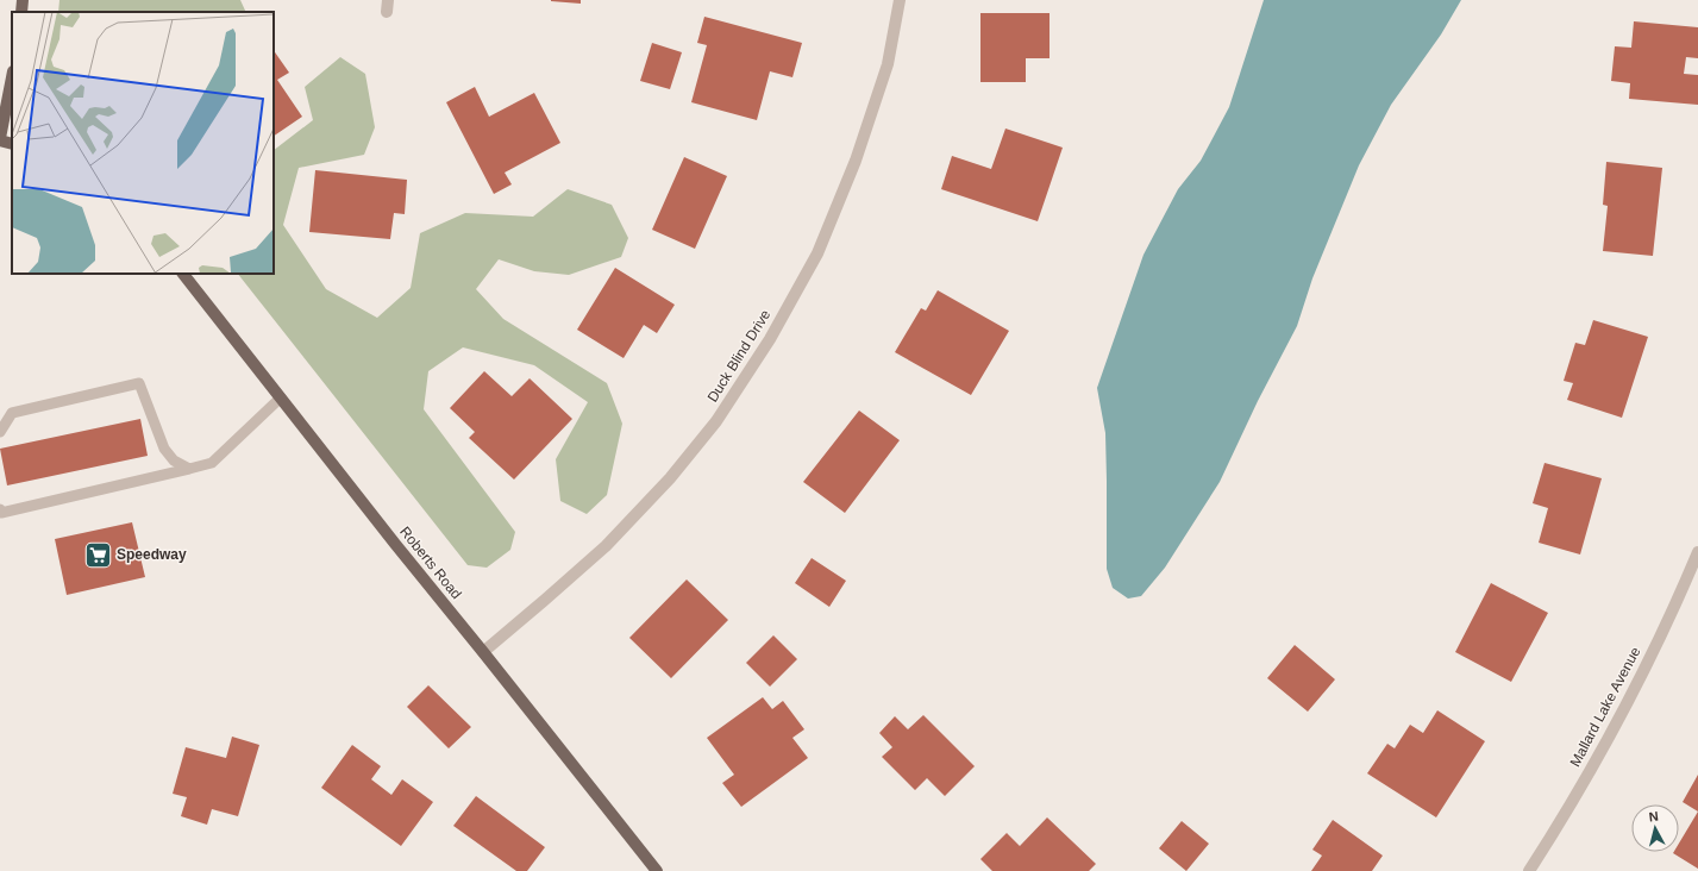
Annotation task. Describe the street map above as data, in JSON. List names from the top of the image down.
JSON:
{
  "streets": {
    "main road": ["Roberts Road"],
    "street": ["Duck Blind Drive", "Mallard Lake Avenue"]
  },
  "crossings": [
    ["Duck Blind Drive", "Roberts Road"]
  ],
  "places": {
    "supermarket": ["Speedway"]
  },
  "north": "top"
}
